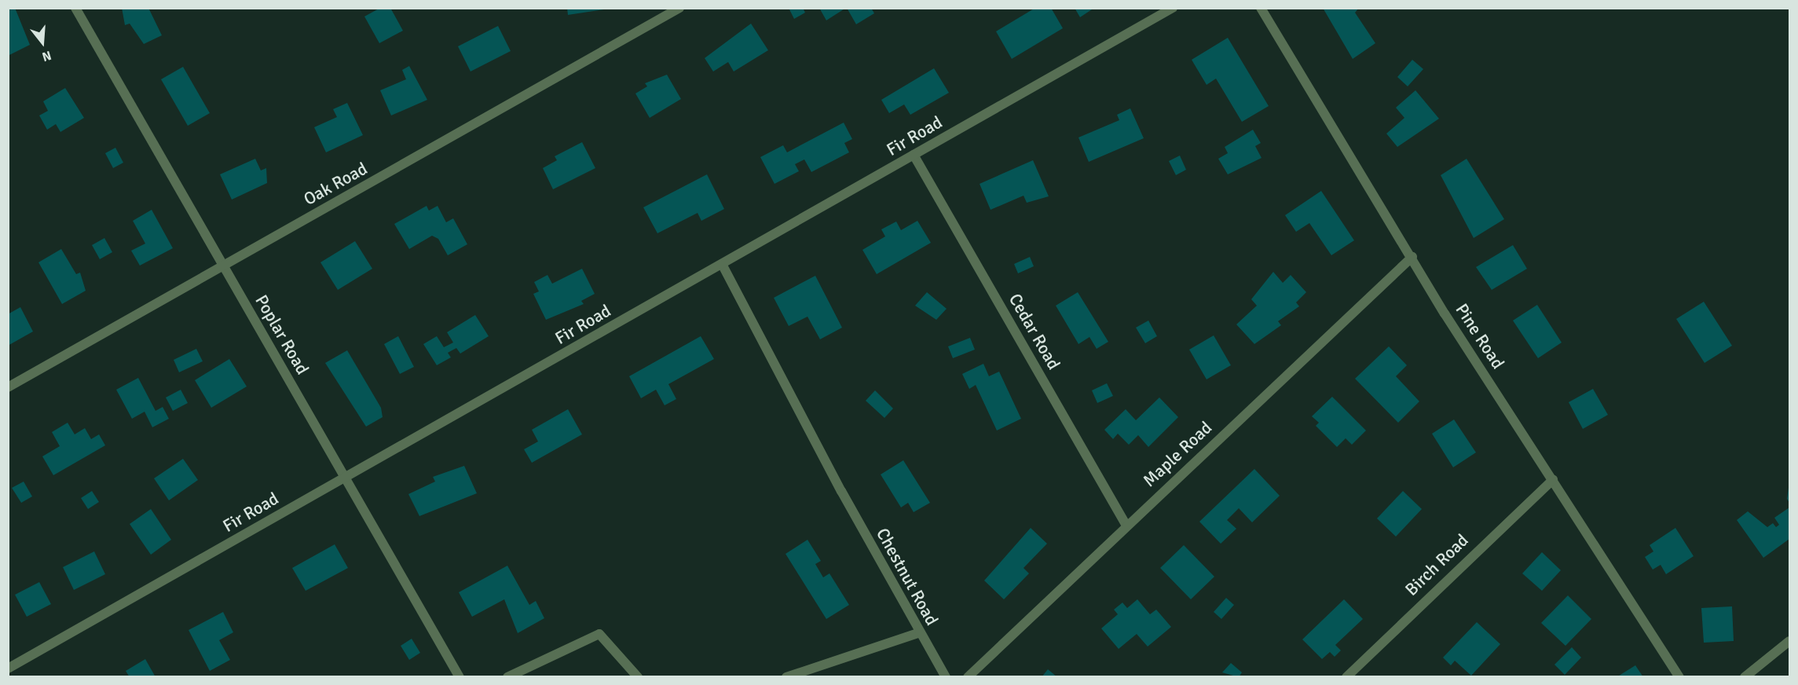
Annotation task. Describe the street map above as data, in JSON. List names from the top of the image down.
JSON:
{
  "streets": {
    "street": [
      "Fir Road",
      "Oak Road",
      "Cedar Road",
      "Poplar Road",
      "Pine Road",
      "Maple Road",
      "Birch Road",
      "Chestnut Road"
    ]
  },
  "crossings": [
    ["Fir Road", "Cedar Road"],
    ["Fir Road", "Poplar Road"],
    ["Fir Road", "Chestnut Road"],
    ["Oak Road", "Poplar Road"],
    ["Cedar Road", "Maple Road"],
    ["Pine Road", "Maple Road"],
    ["Pine Road", "Birch Road"]
  ],
  "north": "bottom"
}
